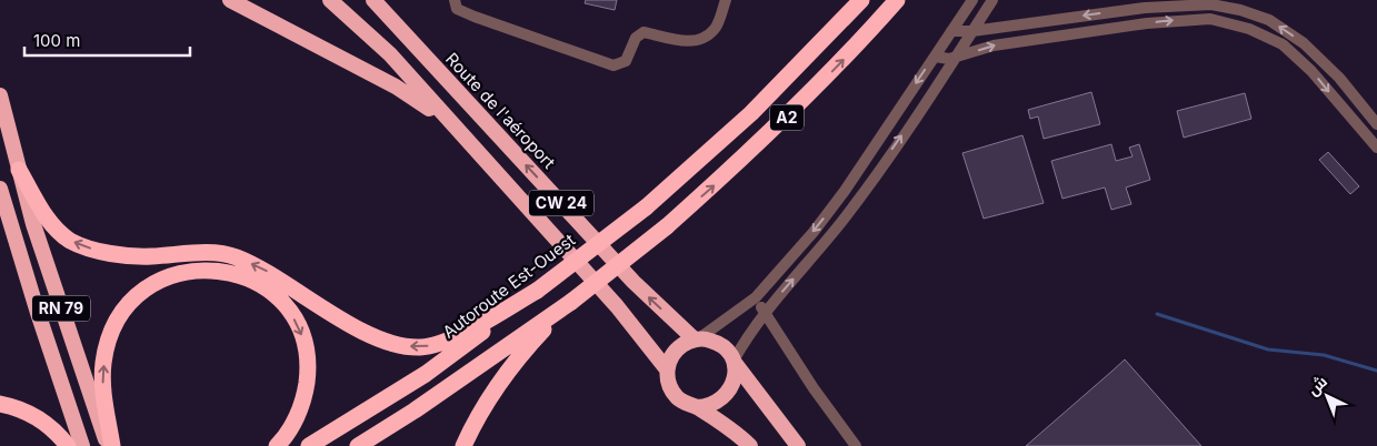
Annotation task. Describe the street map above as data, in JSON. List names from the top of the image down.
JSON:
{
  "streets": {
    "highway": [
      "Route de l'aéroport",
      "A2",
      "CW 24",
      "Autoroute Est-Ouest",
      "RN 79"
    ]
  },
  "crossings": [
    ["Route de l'aéroport", "CW 24"]
  ],
  "scale_bar": "100 m",
  "north": "top left"
}
